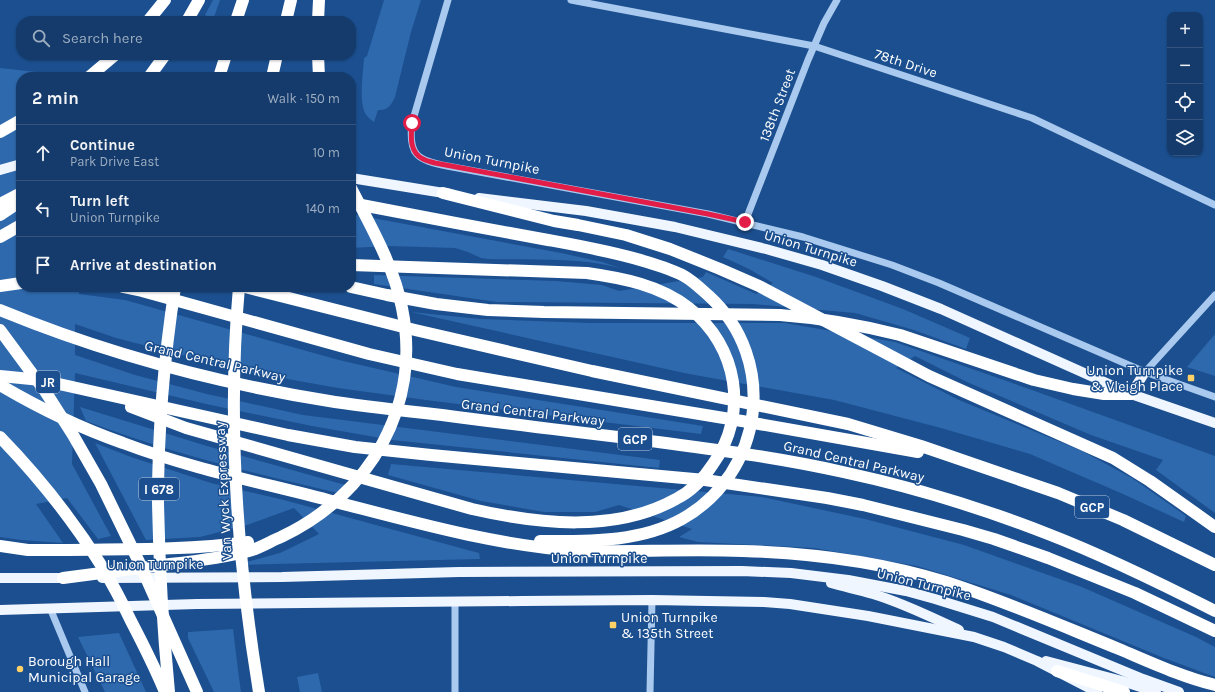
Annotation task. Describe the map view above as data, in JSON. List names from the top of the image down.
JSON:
{
  "streets": {
    "highway": [
      "Grand Central Parkway",
      "JR",
      "GCP",
      "I 678",
      "Van Wyck Expressway"
    ],
    "main road": ["Union Turnpike"],
    "street": ["78th Drive", "138th Street"]
  },
  "crossings": [
    ["78th Drive", "138th Street"],
    ["138th Street", "Union Turnpike"]
  ],
  "places": {
    "transit": ["Union Turnpike & Vleigh Place", "Union Turnpike & 135th Street"],
    "other": ["Borough Hall Municipal Garage"]
  },
  "page": {
    "map_buttons": ["+", "−"],
    "search": "Search here",
    "heading": ["2 min", "Walk · 150 m"],
    "list": [
      ["Continue", "Park Drive East", "10 m"],
      ["Turn left", "Union Turnpike", "140 m"],
      "Arrive at destination"
    ]
  }
}
